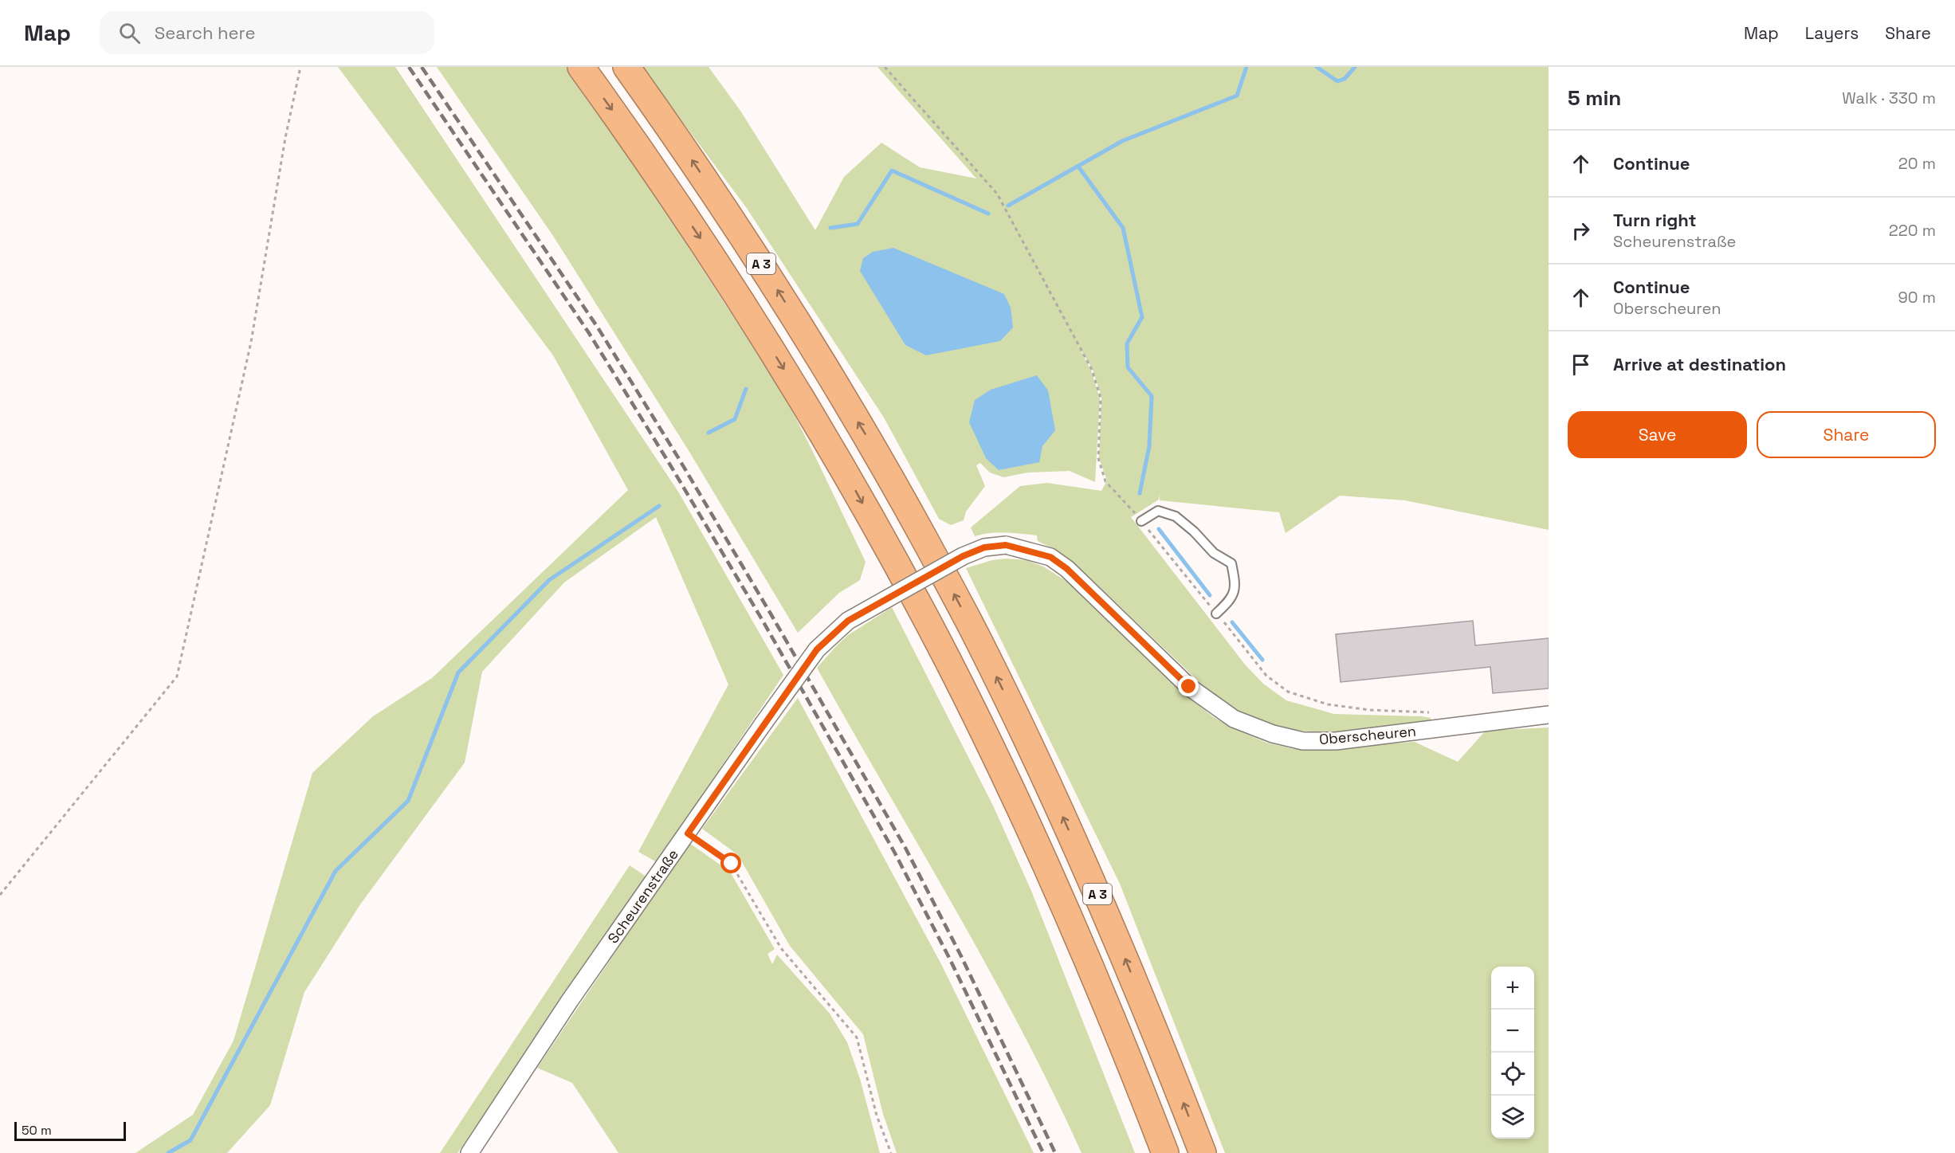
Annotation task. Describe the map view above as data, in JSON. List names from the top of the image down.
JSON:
{
  "streets": {
    "highway": ["A 3"],
    "street": ["Oberscheuren", "Scheurenstraße"]
  },
  "crossings": [
    ["Oberscheuren", "Scheurenstraße"]
  ],
  "scale_bar": "50 m",
  "page": {
    "header": "Map",
    "search": "Search here",
    "nav": ["Map", "Layers", "Share"],
    "heading": ["5 min", "Walk · 330 m"],
    "list": [
      ["Continue", "20 m"],
      ["Turn right", "Scheurenstraße", "220 m"],
      ["Continue", "Oberscheuren", "90 m"],
      "Arrive at destination"
    ],
    "buttons": ["Save", "Share"],
    "map_buttons": ["+", "−"],
    "scale": "50 m"
  }
}
